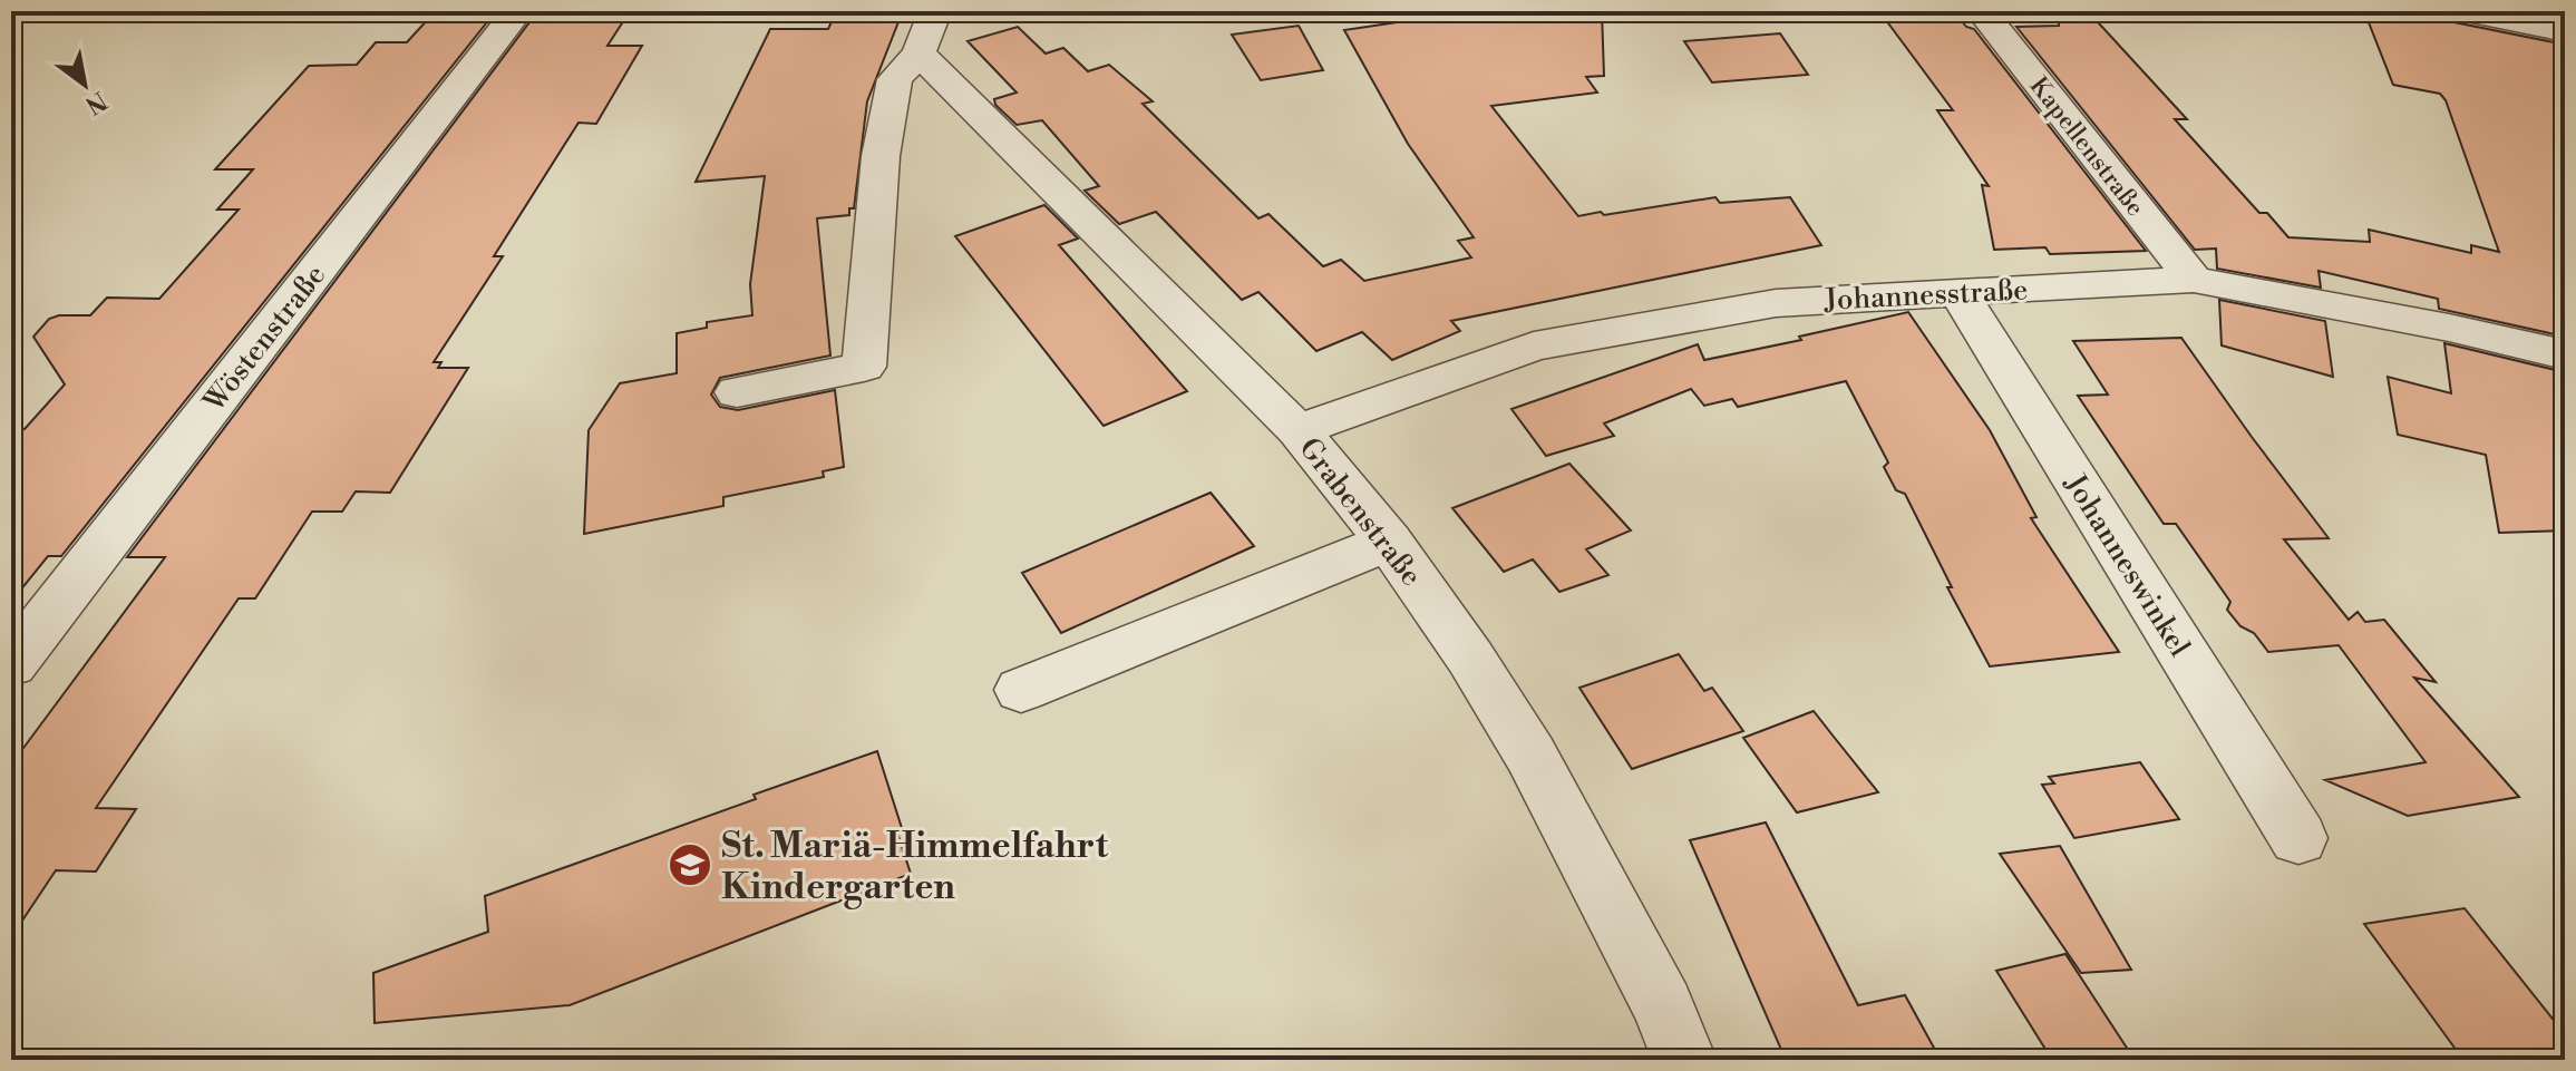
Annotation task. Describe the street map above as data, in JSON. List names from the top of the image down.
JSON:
{
  "streets": {
    "street": [
      "Kapellenstraße",
      "Johannesstraße",
      "Wöstenstraße",
      "Grabenstraße",
      "Johanneswinkel"
    ]
  },
  "crossings": [
    ["Kapellenstraße", "Johannesstraße"],
    ["Johannesstraße", "Grabenstraße"],
    ["Johannesstraße", "Johanneswinkel"]
  ],
  "places": {
    "school or university": ["St. Mariä-Himmelfahrt Kindergarten"]
  },
  "north": "bottom right"
}
